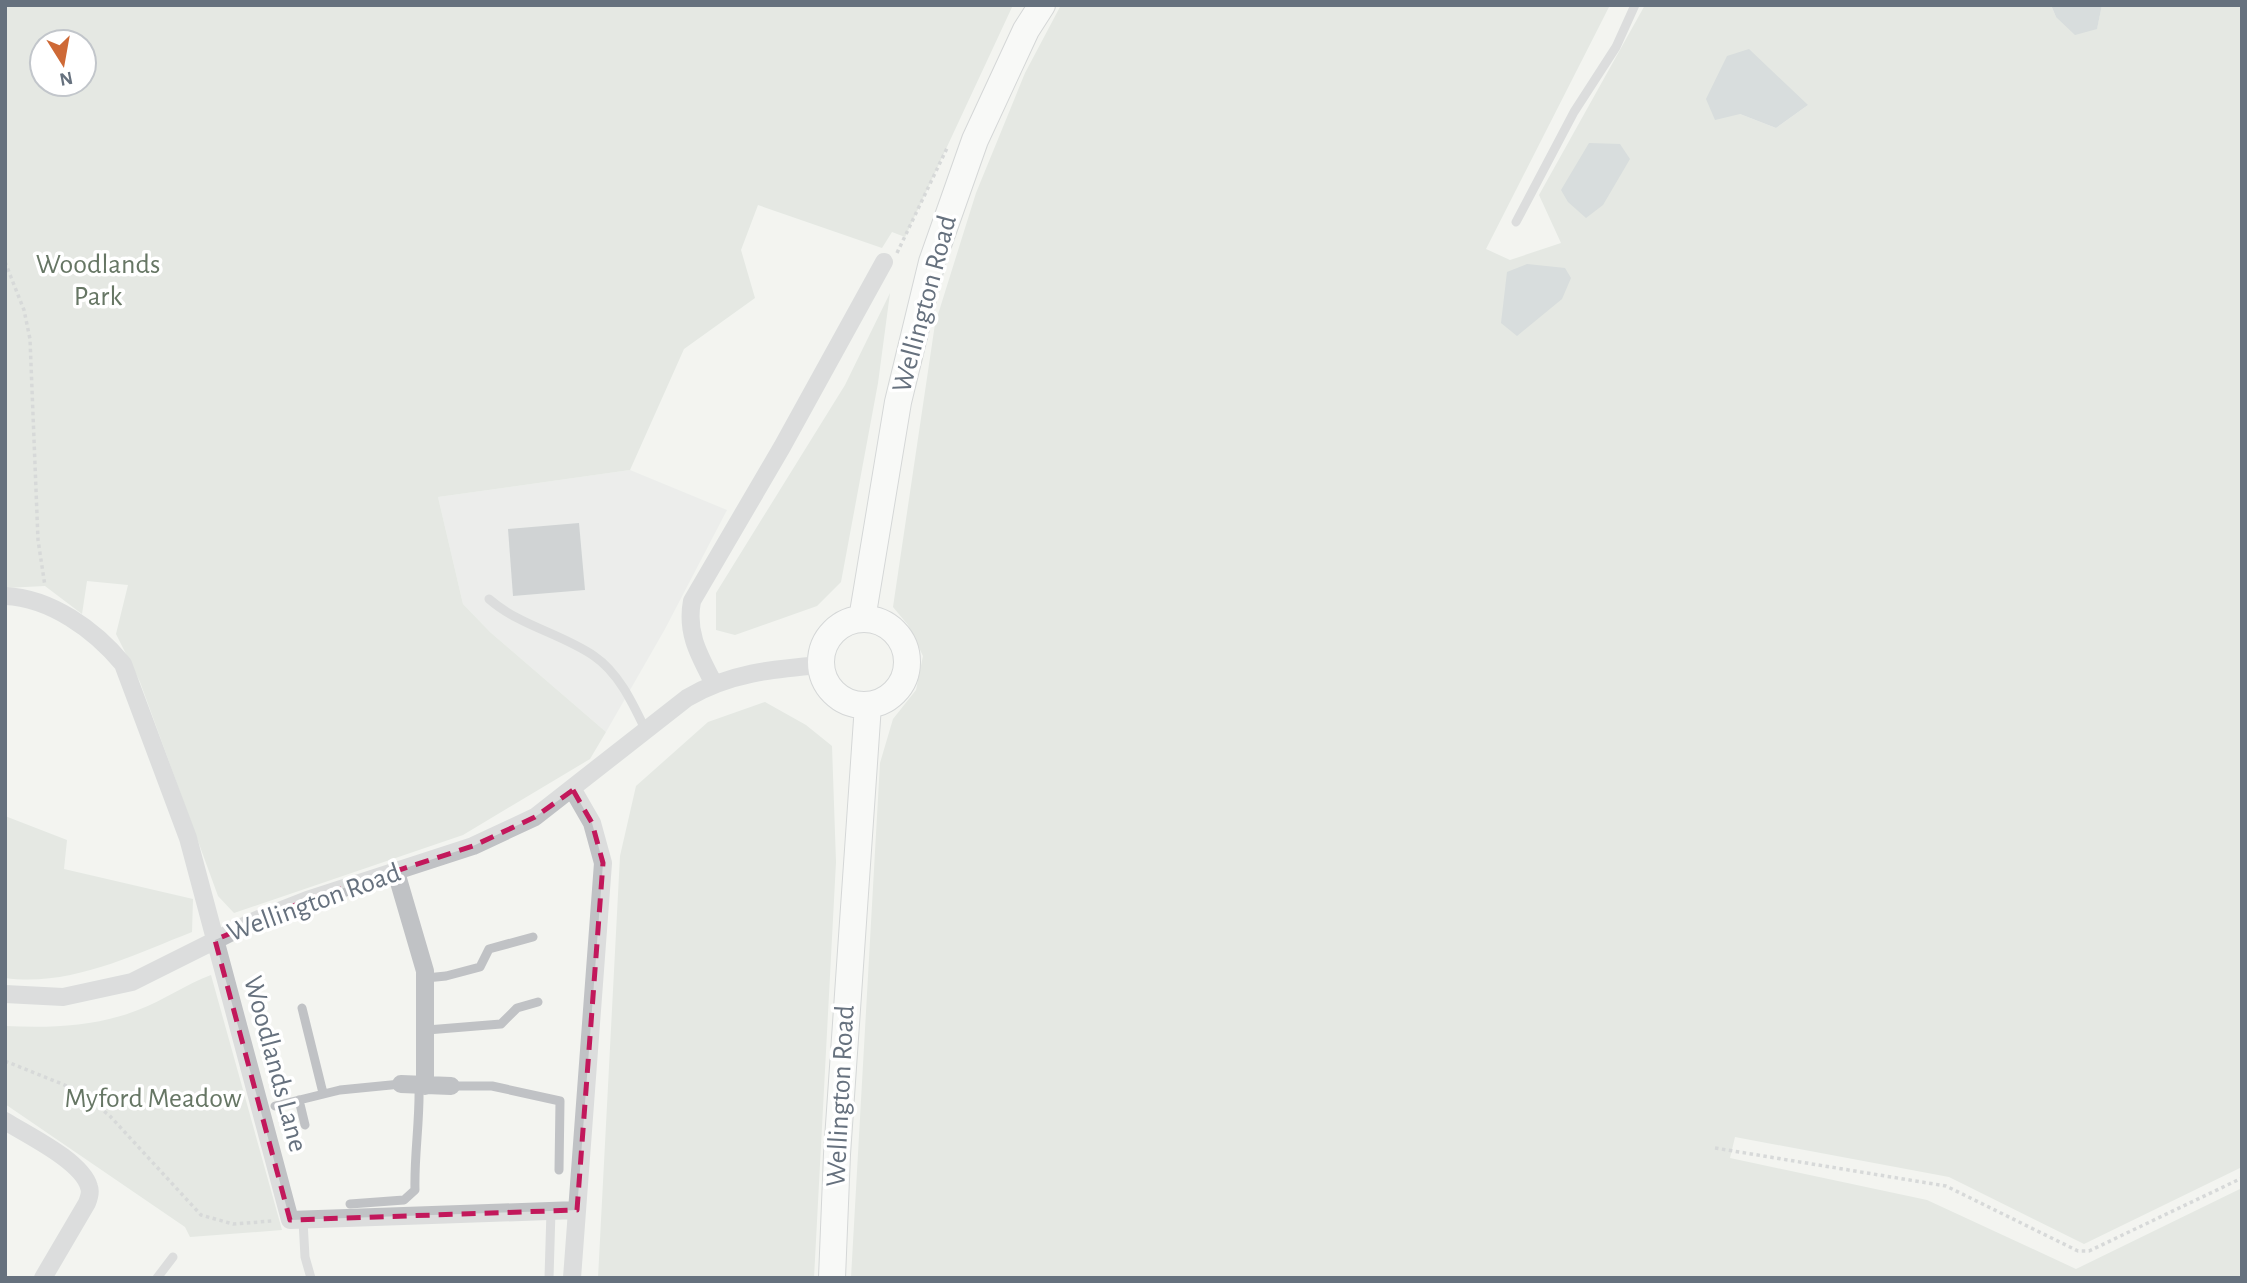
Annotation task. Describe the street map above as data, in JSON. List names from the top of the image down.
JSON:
{
  "streets": {
    "main road": ["Wellington Road"],
    "street": ["Woodlands Lane"]
  },
  "crossings": [
    ["Wellington Road", "Woodlands Lane"]
  ],
  "parks": ["Woodlands Park", "Myford Meadow"],
  "north": "bottom"
}
